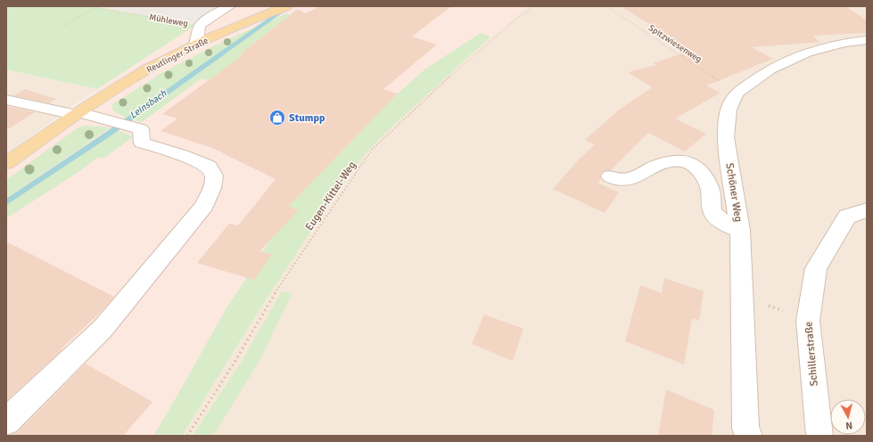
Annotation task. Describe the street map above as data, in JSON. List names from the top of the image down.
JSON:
{
  "streets": {
    "main road": ["Reutlinger Straße"],
    "street": ["Mühleweg", "Schöner Weg", "Schillerstraße"],
    "path": ["Spitzwiesenweg", "Eugen-Kittel-Weg"]
  },
  "crossings": [
    ["Mühleweg", "Reutlinger Straße"],
    ["Spitzwiesenweg", "Schöner Weg"]
  ],
  "water": ["Leinsbach"],
  "places": {
    "shop": ["Stumpp"]
  },
  "north": "bottom"
}
